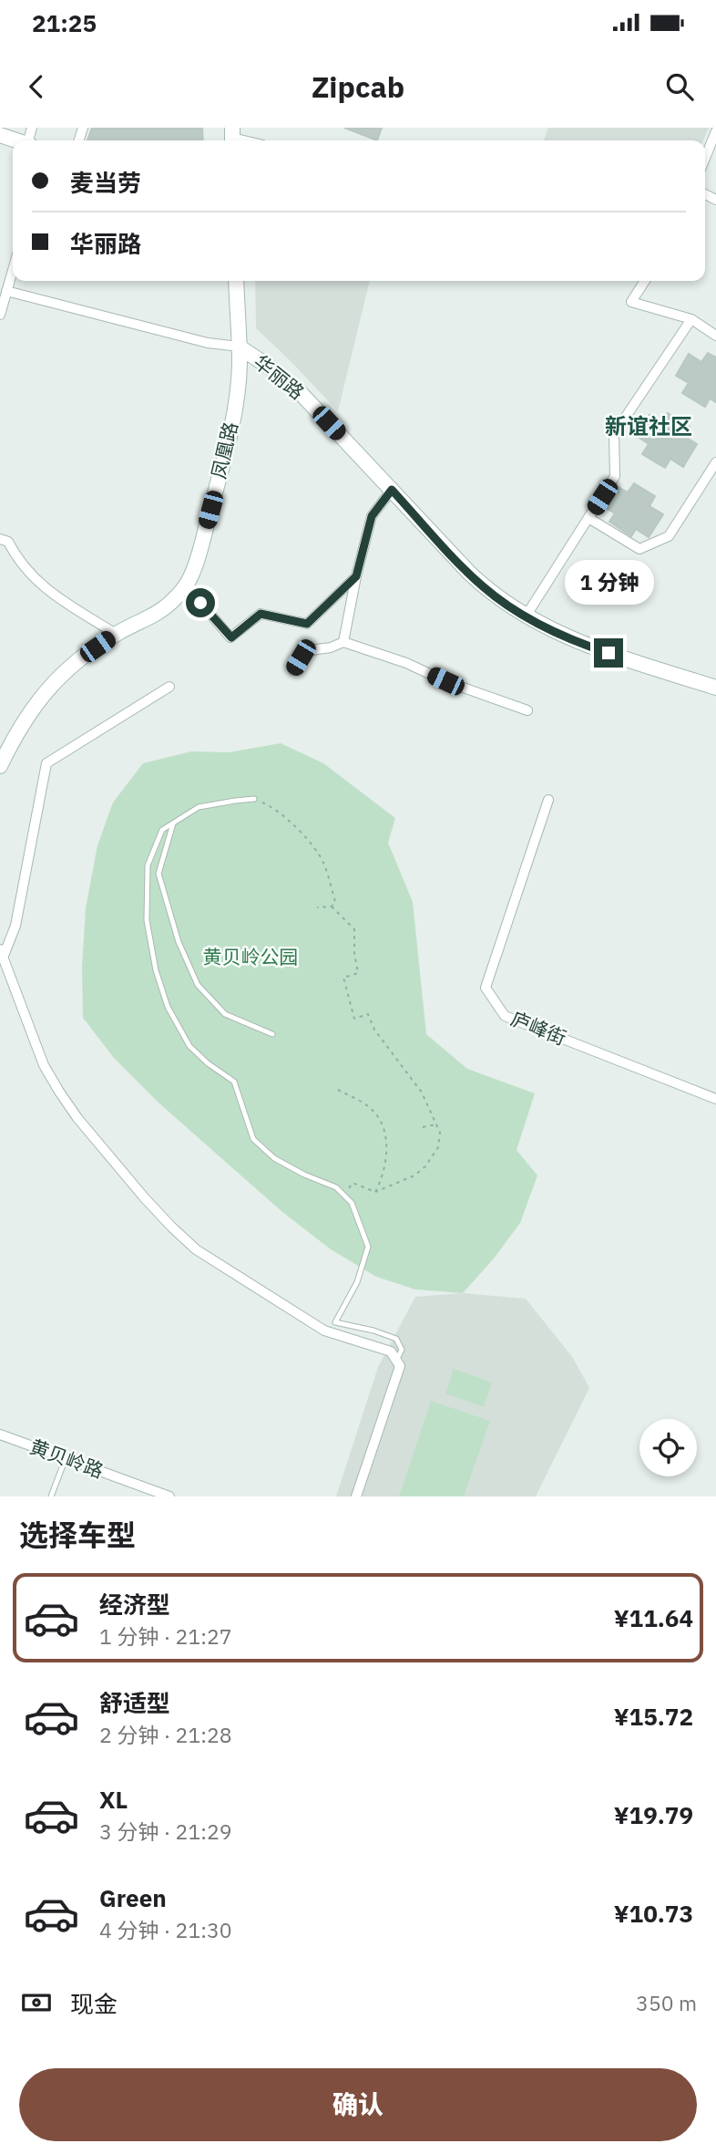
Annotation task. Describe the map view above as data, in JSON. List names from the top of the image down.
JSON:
{
  "streets": {
    "street": [
      "华丽路",
      "凤凰路",
      "庐峰街",
      "黄贝岭路"
    ]
  },
  "crossings": [
    ["华丽路", "凤凰路"]
  ],
  "districts": ["新谊社区"],
  "parks": ["黄贝岭公园"],
  "page": {
    "status": "21:25",
    "header": "Zipcab",
    "banner": ["麦当劳", "华丽路"],
    "bubble": "1 分钟",
    "heading": "选择车型",
    "list": [
      {
        "name": "经济型",
        "note": "1 分钟 · 21:27",
        "value": "¥11.64"
      },
      {
        "name": "舒适型",
        "note": "2 分钟 · 21:28",
        "value": "¥15.72"
      },
      {
        "name": "XL",
        "note": "3 分钟 · 21:29",
        "value": "¥19.79"
      },
      {
        "name": "Green",
        "note": "4 分钟 · 21:30",
        "value": "¥10.73"
      }
    ],
    "pay": ["现金", "350 m"],
    "buttons": "确认"
  }
}
